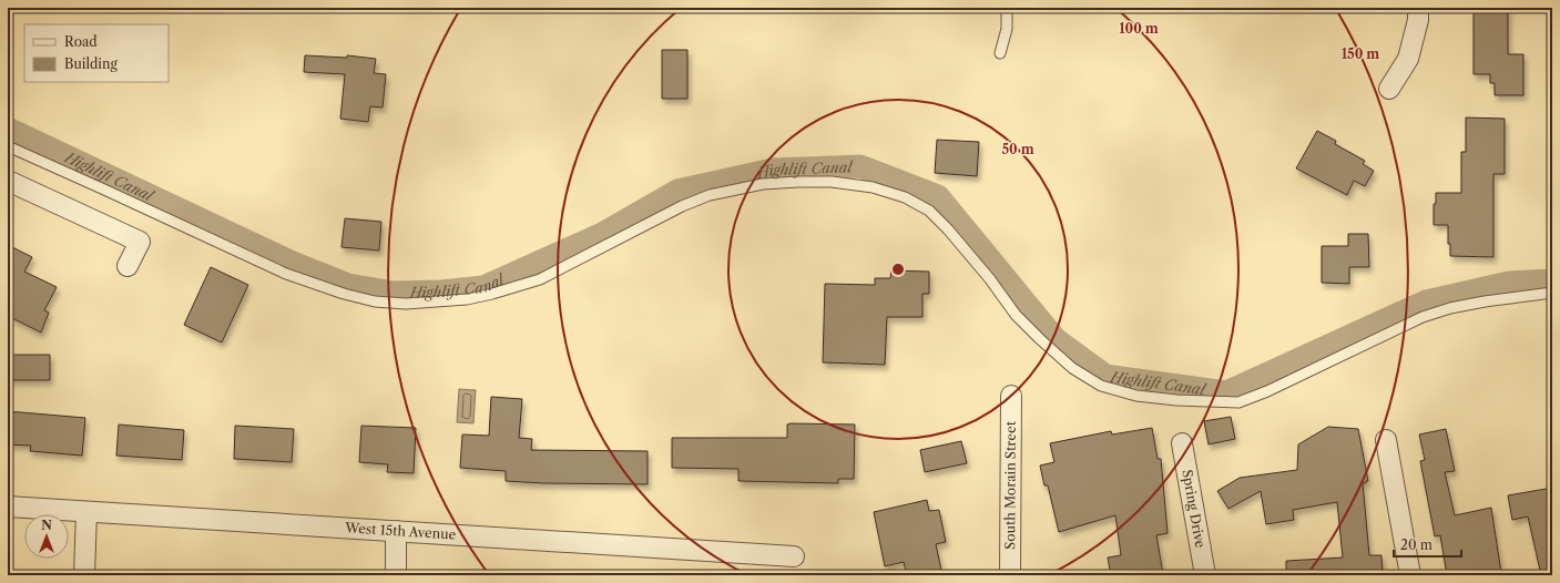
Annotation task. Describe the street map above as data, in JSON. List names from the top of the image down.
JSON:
{
  "streets": {
    "street": ["South Morain Street", "Spring Drive", "West 15th Avenue"]
  },
  "water": ["Highlift Canal"],
  "legend": ["Road", "Building"],
  "scale_bar": "20 m",
  "north": "top",
  "rings": ["100 m", "150 m", "50 m"]
}
